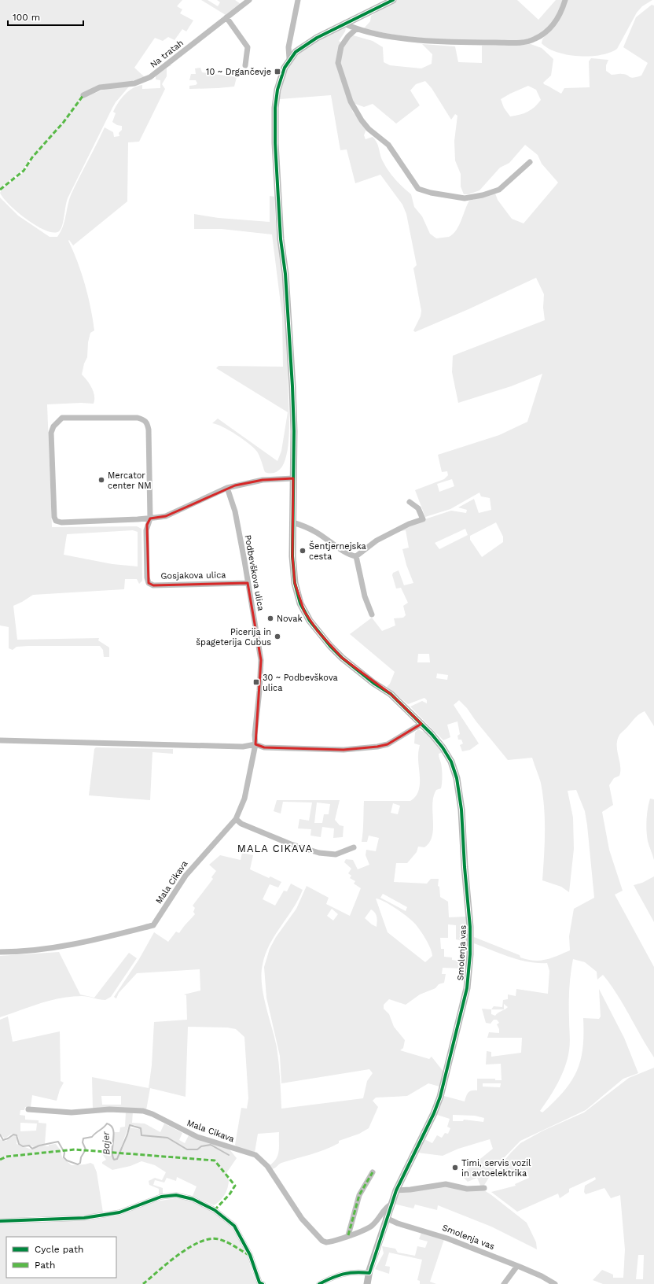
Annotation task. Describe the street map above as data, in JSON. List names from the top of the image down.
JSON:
{
  "streets": {
    "main road": ["Smolenja vas"],
    "street": [
      "Na tratah",
      "Podbevškova ulica",
      "Gosjakova ulica",
      "Mala Cikava"
    ]
  },
  "crossings": [
    ["Podbevškova ulica", "Gosjakova ulica"],
    ["Podbevškova ulica", "Mala Cikava"],
    ["Mala Cikava", "Smolenja vas"]
  ],
  "districts": ["MALA CIKAVA"],
  "water": ["Bajer"],
  "places": {
    "transit": ["10 ~ Drgančevje", "30 ~ Podbevškova ulica"],
    "other": [
      "Mercator center NM",
      "Šentjernejska cesta",
      "Novak",
      "Picerija in špageterija Cubus",
      "Timi, servis vozil in avtoelektrika"
    ]
  },
  "legend": ["Cycle path", "Path"],
  "scale_bar": "100 m"
}
